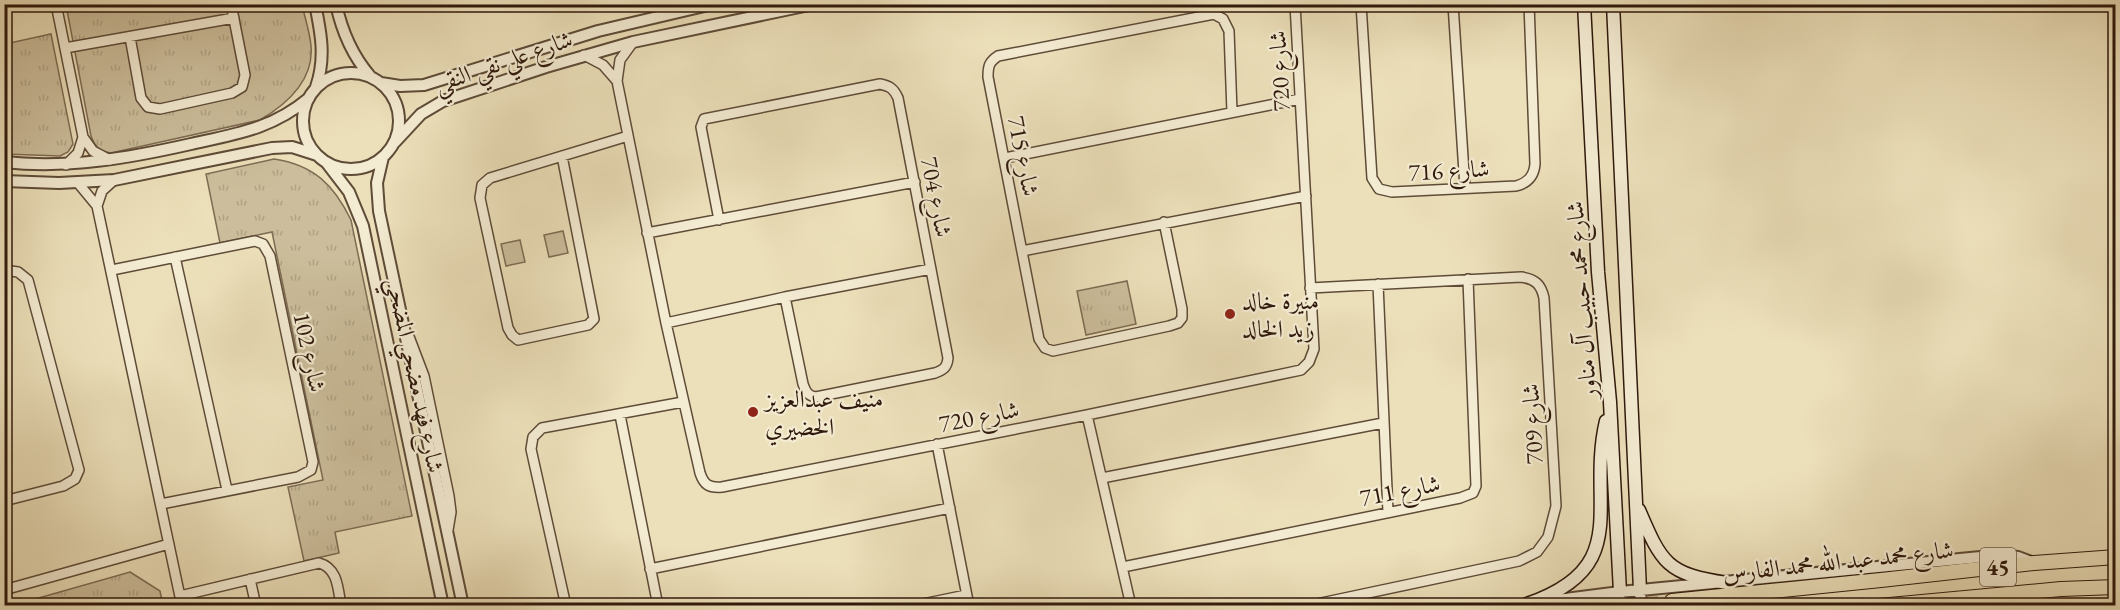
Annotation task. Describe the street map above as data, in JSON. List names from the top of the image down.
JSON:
{
  "streets": {
    "main road": ["شارع محمد حبيب آل مناور", "شارع محمد عبد الله محمد الفارس", "45"],
    "street": [
      "شارع علي نقي النقي",
      "شارع 720",
      "شارع 715",
      "شارع 716",
      "شارع 704",
      "شارع 102",
      "شارع فهد مضحي المضحي",
      "شارع 709",
      "شارع 711"
    ]
  },
  "crossings": [
    ["شارع علي نقي النقي", "شارع 720"],
    ["شارع علي نقي النقي", "شارع فهد مضحي المضحي"],
    ["شارع 720", "شارع 709"],
    ["شارع 709", "شارع 711"]
  ],
  "places": ["منيرة خالد زيد الخالد", "منيف عبدالعزيز الخضيري"]
}
